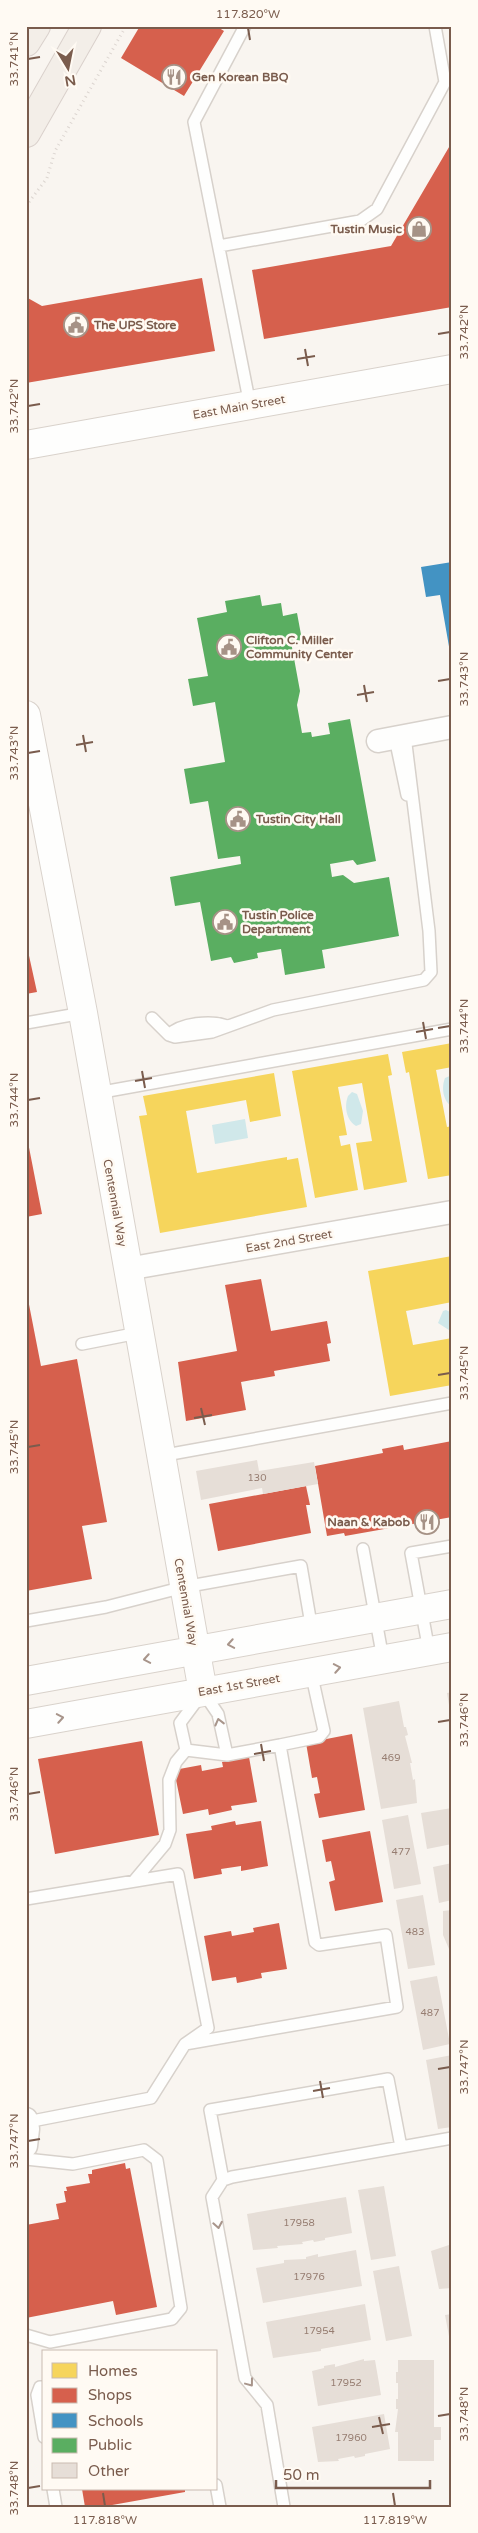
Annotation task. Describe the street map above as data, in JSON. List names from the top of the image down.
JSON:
{
  "streets": {
    "main road": ["East Main Street", "Centennial Way", "East 1st Street"],
    "street": ["East 2nd Street"]
  },
  "crossings": [
    ["Centennial Way", "East 2nd Street"],
    ["Centennial Way", "East 1st Street"]
  ],
  "places": {
    "restaurant": ["Gen Korean BBQ", "Naan & Kabob"],
    "shop": ["Tustin Music"],
    "public building": [
      "The UPS Store",
      "Clifton C. Miller Community Center",
      "Tustin City Hall",
      "Tustin Police Department"
    ]
  },
  "house_numbers": [
    "130",
    "469",
    "477",
    "483",
    "487",
    "17958",
    "17976",
    "17954",
    "17952",
    "17960"
  ],
  "legend": [
    "Homes",
    "Shops",
    "Schools",
    "Public",
    "Other"
  ],
  "scale_bar": "50 m",
  "north": "bottom",
  "coordinates": [
    "117.820°W",
    "33.741°N",
    "33.742°N",
    "33.743°N",
    "33.744°N",
    "33.745°N",
    "33.746°N",
    "33.747°N",
    "33.748°N",
    "117.818°W",
    "117.819°W"
  ]
}
